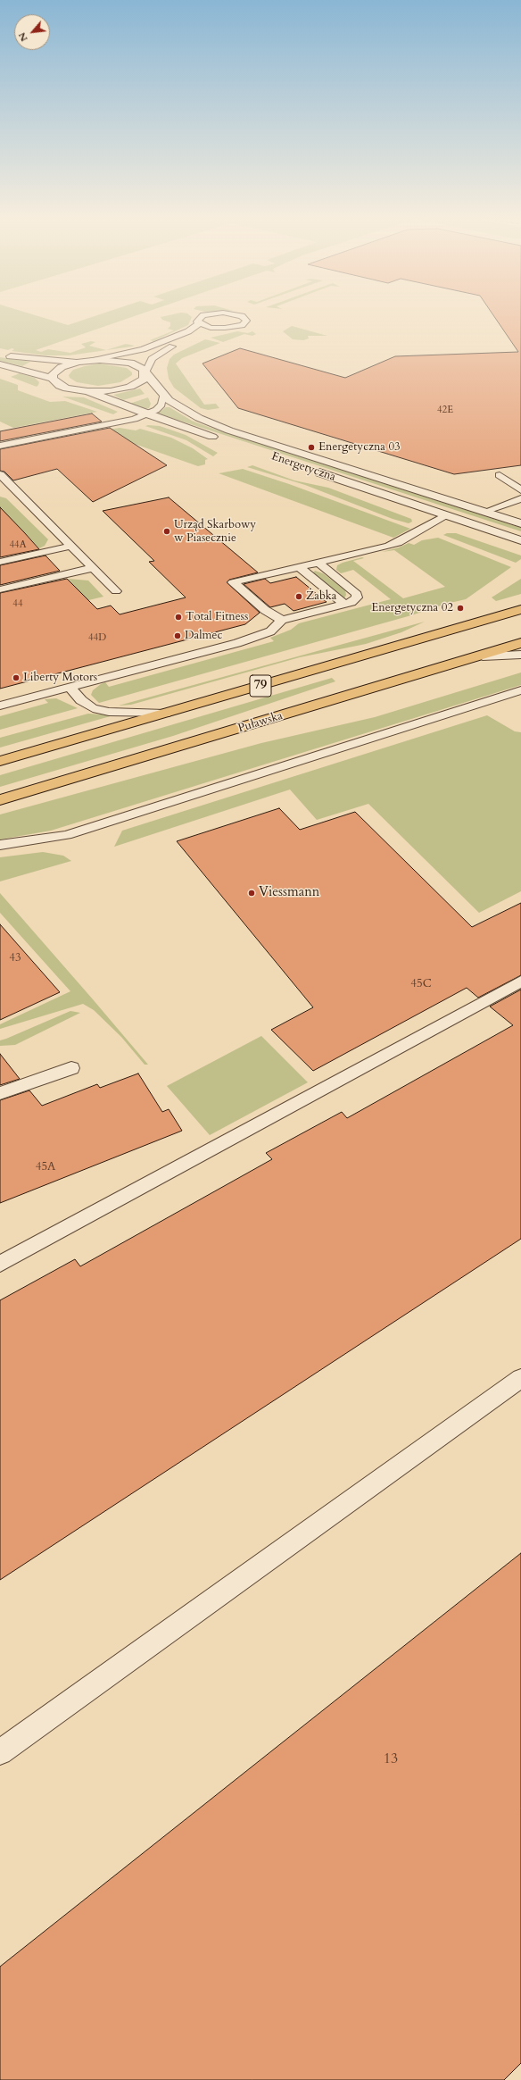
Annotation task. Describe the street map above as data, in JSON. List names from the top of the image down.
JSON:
{
  "streets": {
    "main road": ["79", "Puławska"],
    "street": ["Energetyczna"]
  },
  "places": [
    "Energetyczna 03",
    "Urząd Skarbowy w Piasecznie",
    "Żabka",
    "Energetyczna 02",
    "Total Fitness",
    "Dalmec",
    "Liberty Motors",
    "Viessmann"
  ],
  "house_numbers": [
    "42E",
    "44A",
    "44",
    "44D",
    "43",
    "45C",
    "45A",
    "13"
  ],
  "north": "bottom left"
}
